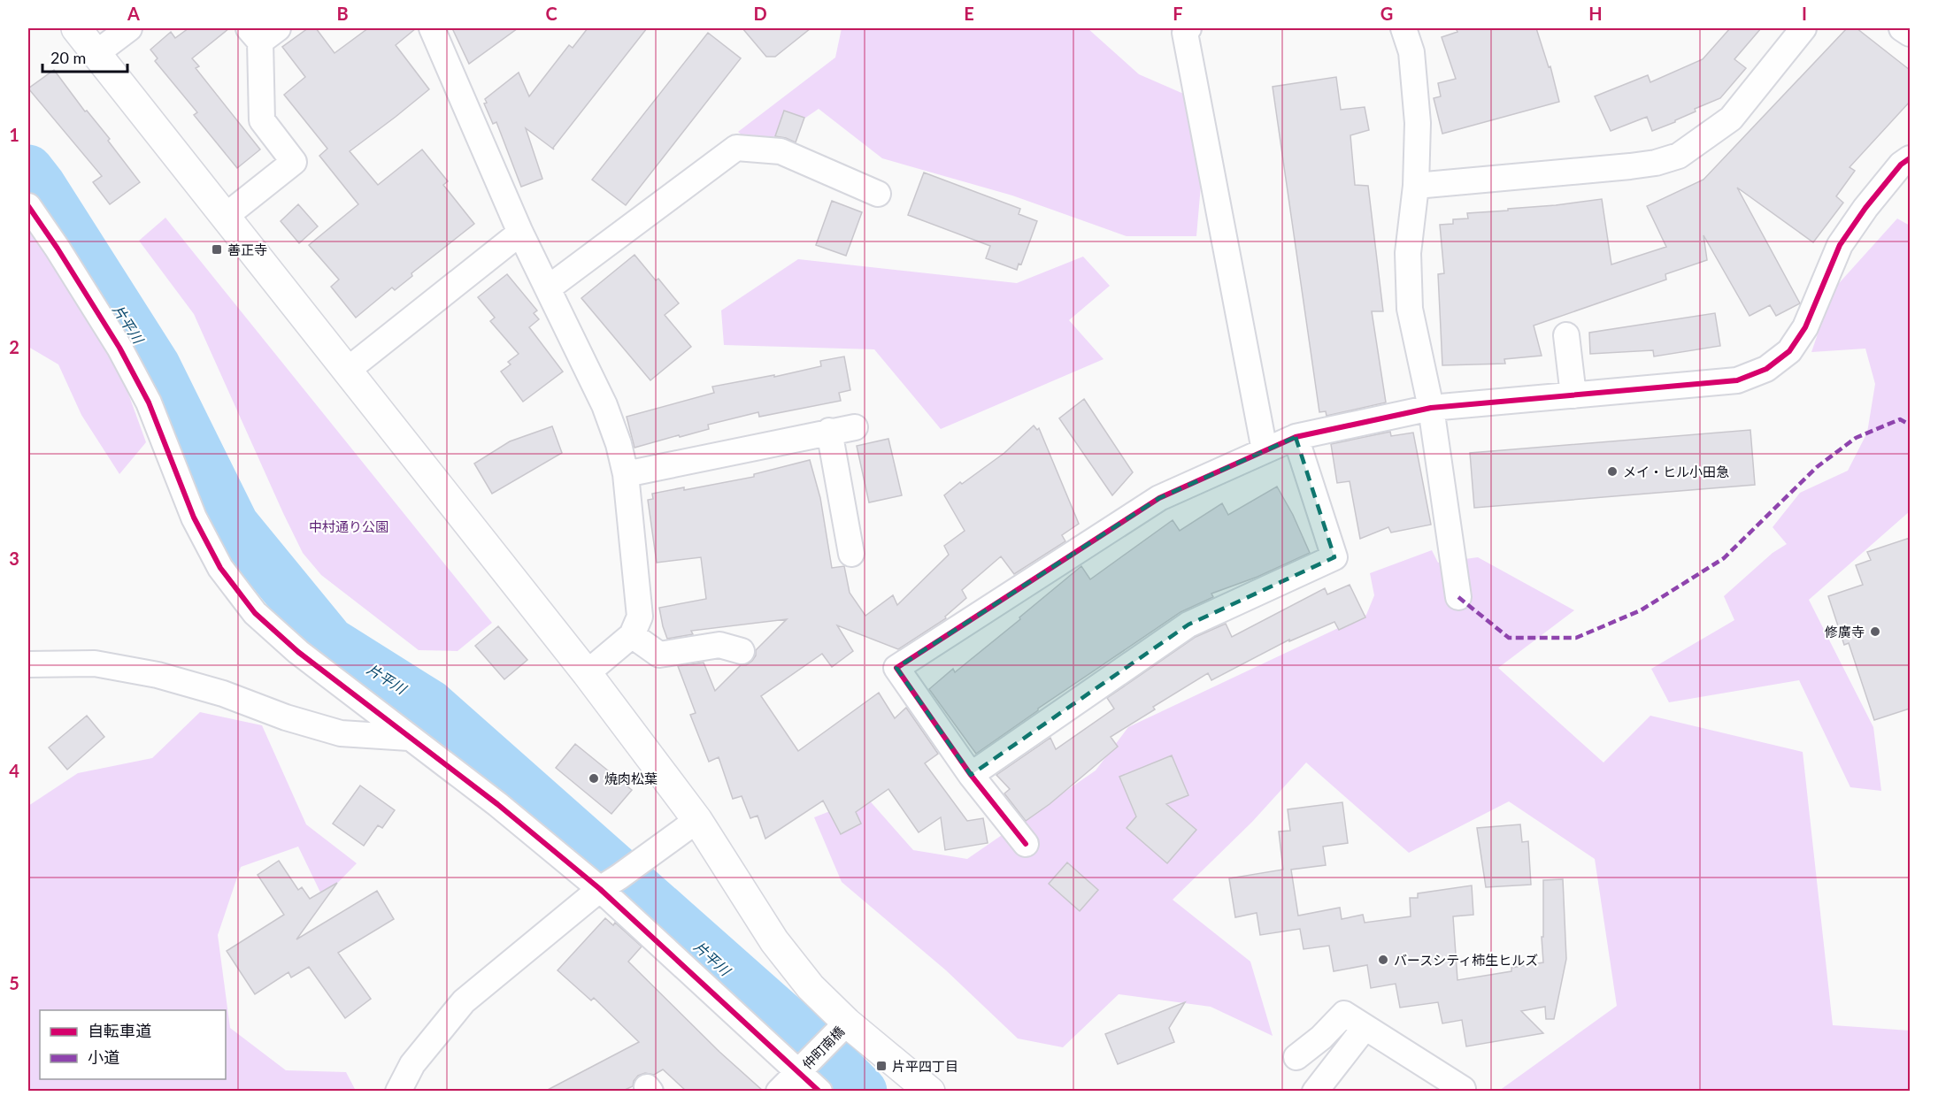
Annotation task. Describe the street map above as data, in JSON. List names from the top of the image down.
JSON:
{
  "streets": {
    "street": ["仲町南橋"]
  },
  "water": ["片平川"],
  "parks": ["中村通り公園"],
  "places": {
    "transit": ["善正寺", "片平四丁目"],
    "other": [
      "メイ・ヒル小田急",
      "修廣寺",
      "焼肉松葉",
      "バースシティ柿生ヒルズ"
    ]
  },
  "legend": ["自転車道", "小道"],
  "scale_bar": "20 m",
  "grid": {
    "columns": [
      "A",
      "B",
      "C",
      "D",
      "E",
      "F",
      "G",
      "H",
      "I"
    ],
    "rows": [
      "1",
      "2",
      "3",
      "4",
      "5"
    ]
  }
}
